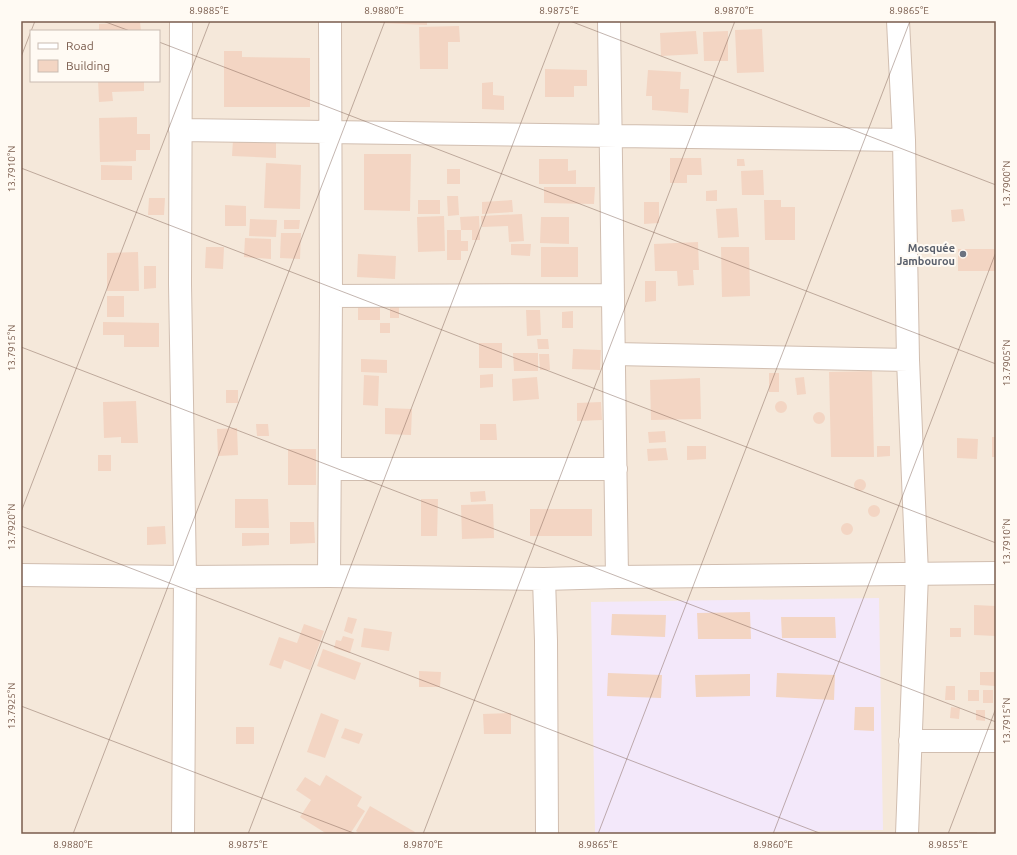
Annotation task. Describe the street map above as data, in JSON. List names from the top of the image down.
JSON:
{
  "places": ["Mosquée Jambourou"],
  "legend": ["Road", "Building"],
  "coordinates": [
    "8.9885°E",
    "8.9880°E",
    "8.9875°E",
    "8.9870°E",
    "8.9865°E",
    "13.7910°N",
    "13.7900°N",
    "13.7915°N",
    "13.7905°N",
    "13.7920°N",
    "13.7925°N",
    "8.9860°E",
    "8.9855°E"
  ]
}
